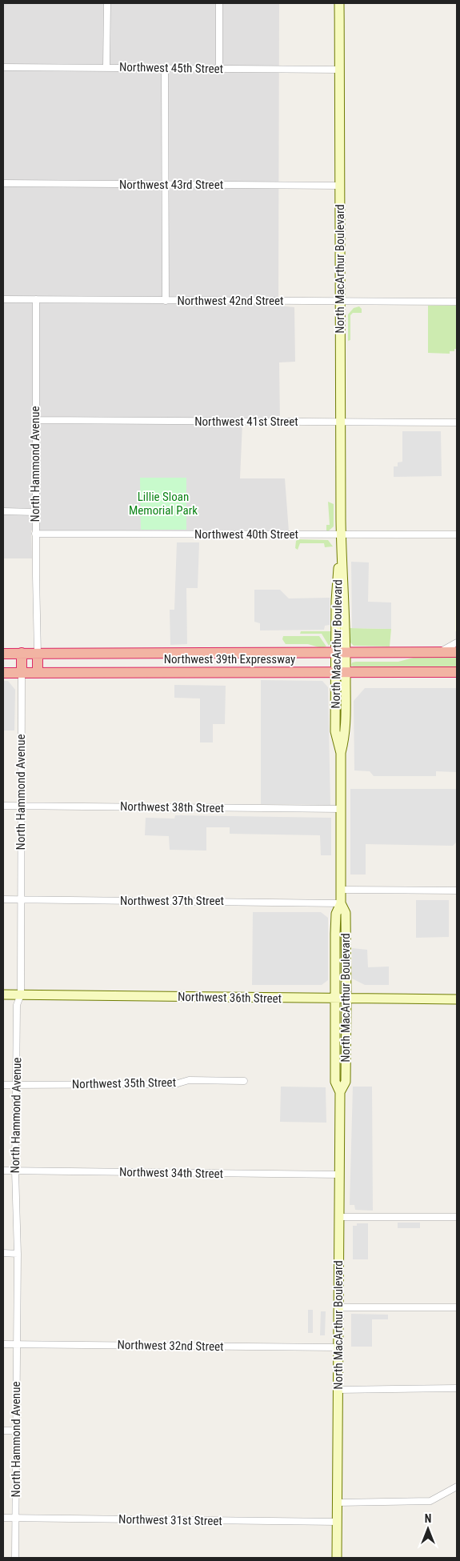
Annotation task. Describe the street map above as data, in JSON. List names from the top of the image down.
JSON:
{
  "streets": {
    "highway": ["Northwest 39th Expressway"],
    "main road": ["North MacArthur Boulevard", "Northwest 36th Street"],
    "street": [
      "Northwest 45th Street",
      "Northwest 43rd Street",
      "Northwest 42nd Street",
      "Northwest 41st Street",
      "North Hammond Avenue",
      "Northwest 40th Street",
      "Northwest 38th Street",
      "Northwest 37th Street",
      "Northwest 35th Street",
      "Northwest 34th Street",
      "Northwest 32nd Street",
      "Northwest 31st Street"
    ]
  },
  "crossings": [
    ["Northwest 45th Street", "North MacArthur Boulevard"],
    ["Northwest 43rd Street", "North MacArthur Boulevard"],
    ["North MacArthur Boulevard", "Northwest 42nd Street"],
    ["North MacArthur Boulevard", "Northwest 41st Street"],
    ["North MacArthur Boulevard", "Northwest 40th Street"],
    ["North MacArthur Boulevard", "Northwest 39th Expressway"],
    ["North MacArthur Boulevard", "Northwest 38th Street"],
    ["North MacArthur Boulevard", "Northwest 37th Street"],
    ["North MacArthur Boulevard", "Northwest 36th Street"],
    ["North MacArthur Boulevard", "Northwest 34th Street"],
    ["North MacArthur Boulevard", "Northwest 32nd Street"],
    ["North MacArthur Boulevard", "Northwest 31st Street"],
    ["Northwest 42nd Street", "North Hammond Avenue"],
    ["Northwest 41st Street", "North Hammond Avenue"],
    ["North Hammond Avenue", "Northwest 40th Street"],
    ["North Hammond Avenue", "Northwest 39th Expressway"],
    ["North Hammond Avenue", "Northwest 38th Street"],
    ["North Hammond Avenue", "Northwest 37th Street"],
    ["North Hammond Avenue", "Northwest 36th Street"],
    ["North Hammond Avenue", "Northwest 35th Street"],
    ["North Hammond Avenue", "Northwest 34th Street"],
    ["North Hammond Avenue", "Northwest 32nd Street"],
    ["North Hammond Avenue", "Northwest 31st Street"]
  ],
  "parks": ["Lillie Sloan Memorial Park"],
  "north": "top"
}
